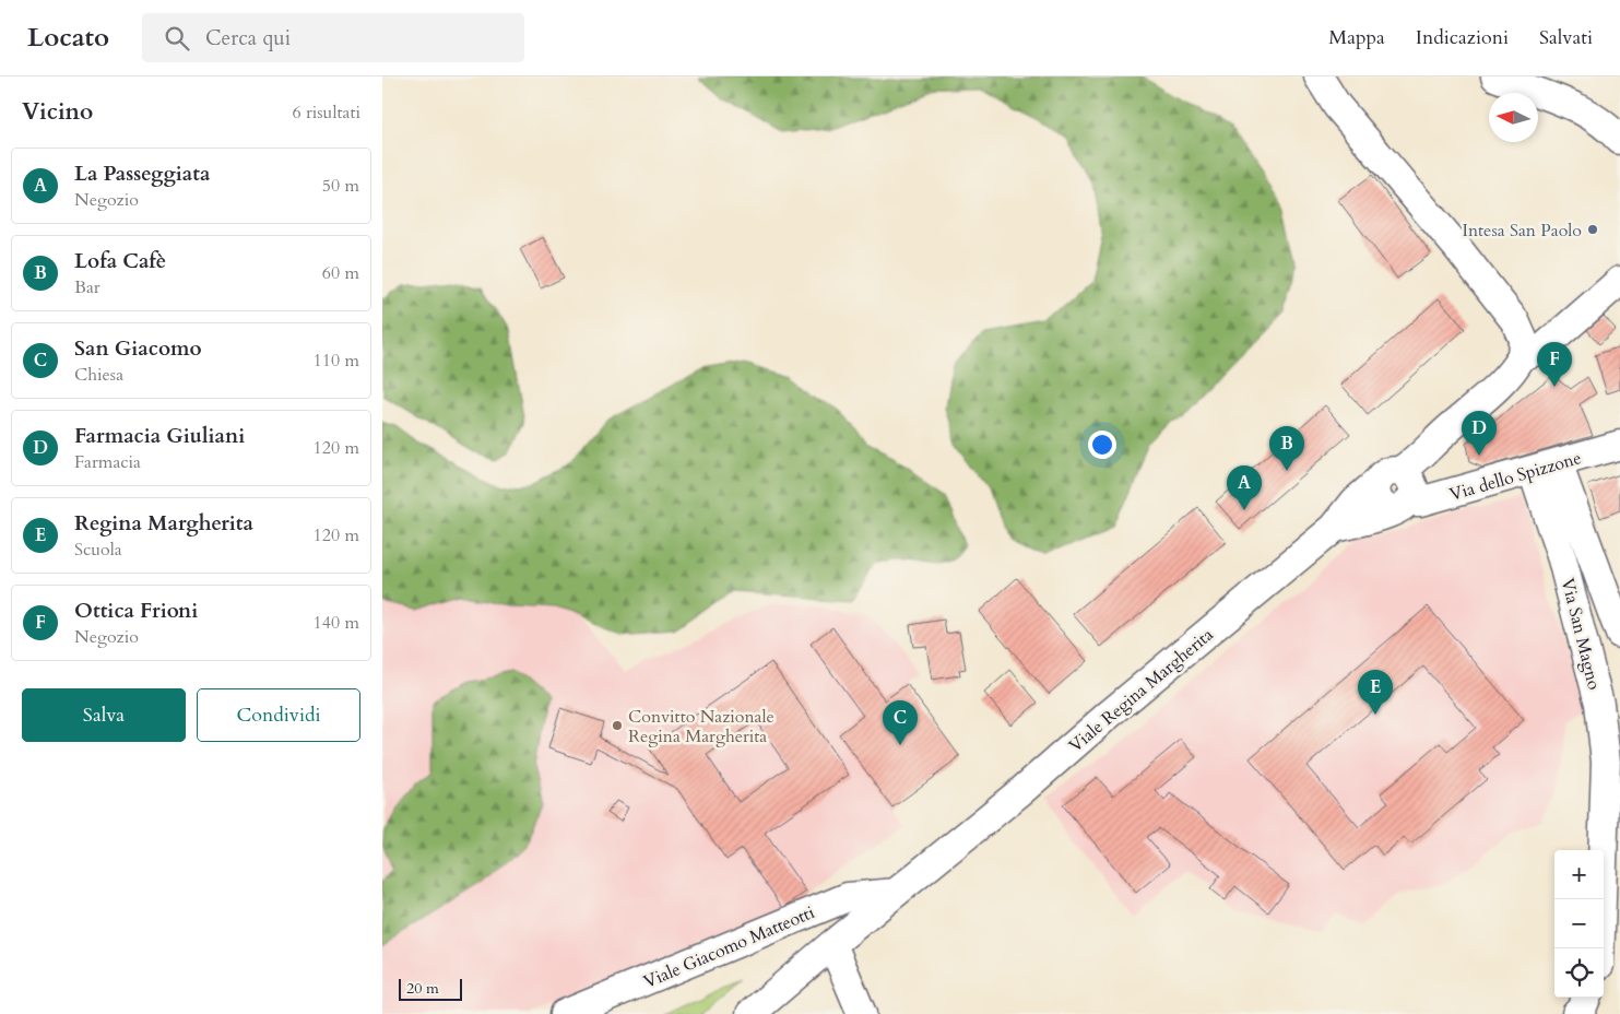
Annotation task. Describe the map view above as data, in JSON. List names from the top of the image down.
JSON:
{
  "streets": {
    "street": [
      "Via dello Spizzone",
      "Via San Magno",
      "Viale Regina Margherita",
      "Viale Giacomo Matteotti"
    ]
  },
  "crossings": [
    ["Via dello Spizzone", "Via San Magno"],
    ["Via dello Spizzone", "Viale Regina Margherita"],
    ["Viale Regina Margherita", "Viale Giacomo Matteotti"]
  ],
  "places": ["Intesa San Paolo", "Convitto Nazionale Regina Margherita"],
  "scale_bar": "20 m",
  "north": "left",
  "page": {
    "header": "Locato",
    "search": "Cerca qui",
    "nav": ["Mappa", "Indicazioni", "Salvati"],
    "heading": ["Vicino", "6 risultati"],
    "list": [
      {
        "mark": "A",
        "name": "La Passeggiata",
        "note": "Negozio",
        "value": "50 m"
      },
      {
        "mark": "B",
        "name": "Lofa Cafè",
        "note": "Bar",
        "value": "60 m"
      },
      {
        "mark": "C",
        "name": "San Giacomo",
        "note": "Chiesa",
        "value": "110 m"
      },
      {
        "mark": "D",
        "name": "Farmacia Giuliani",
        "note": "Farmacia",
        "value": "120 m"
      },
      {
        "mark": "E",
        "name": "Regina Margherita",
        "note": "Scuola",
        "value": "120 m"
      },
      {
        "mark": "F",
        "name": "Ottica Frioni",
        "note": "Negozio",
        "value": "140 m"
      }
    ],
    "pins": [
      "F",
      "D",
      "B",
      "A",
      "E",
      "C"
    ],
    "buttons": ["Salva", "Condividi"],
    "map_buttons": ["+", "−"],
    "scale": "20 m"
  }
}
